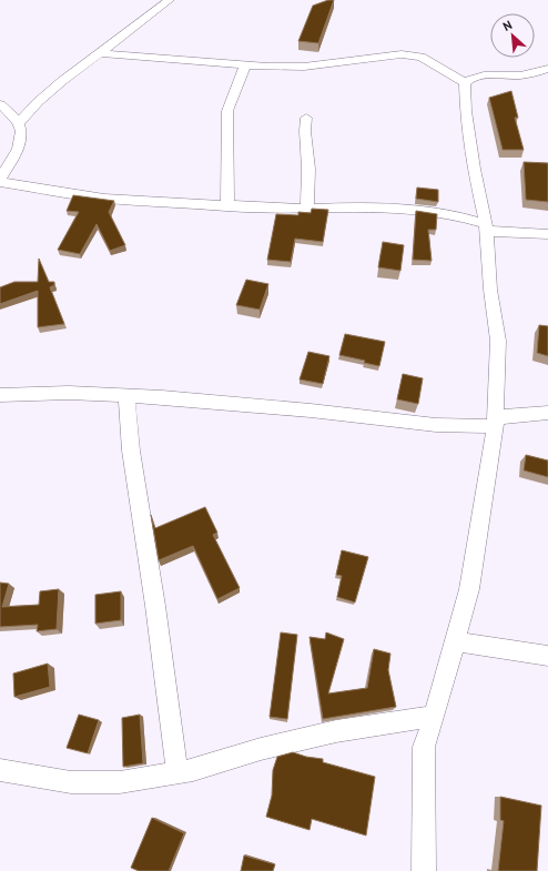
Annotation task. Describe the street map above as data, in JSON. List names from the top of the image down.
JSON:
{
  "north": "top left"
}
